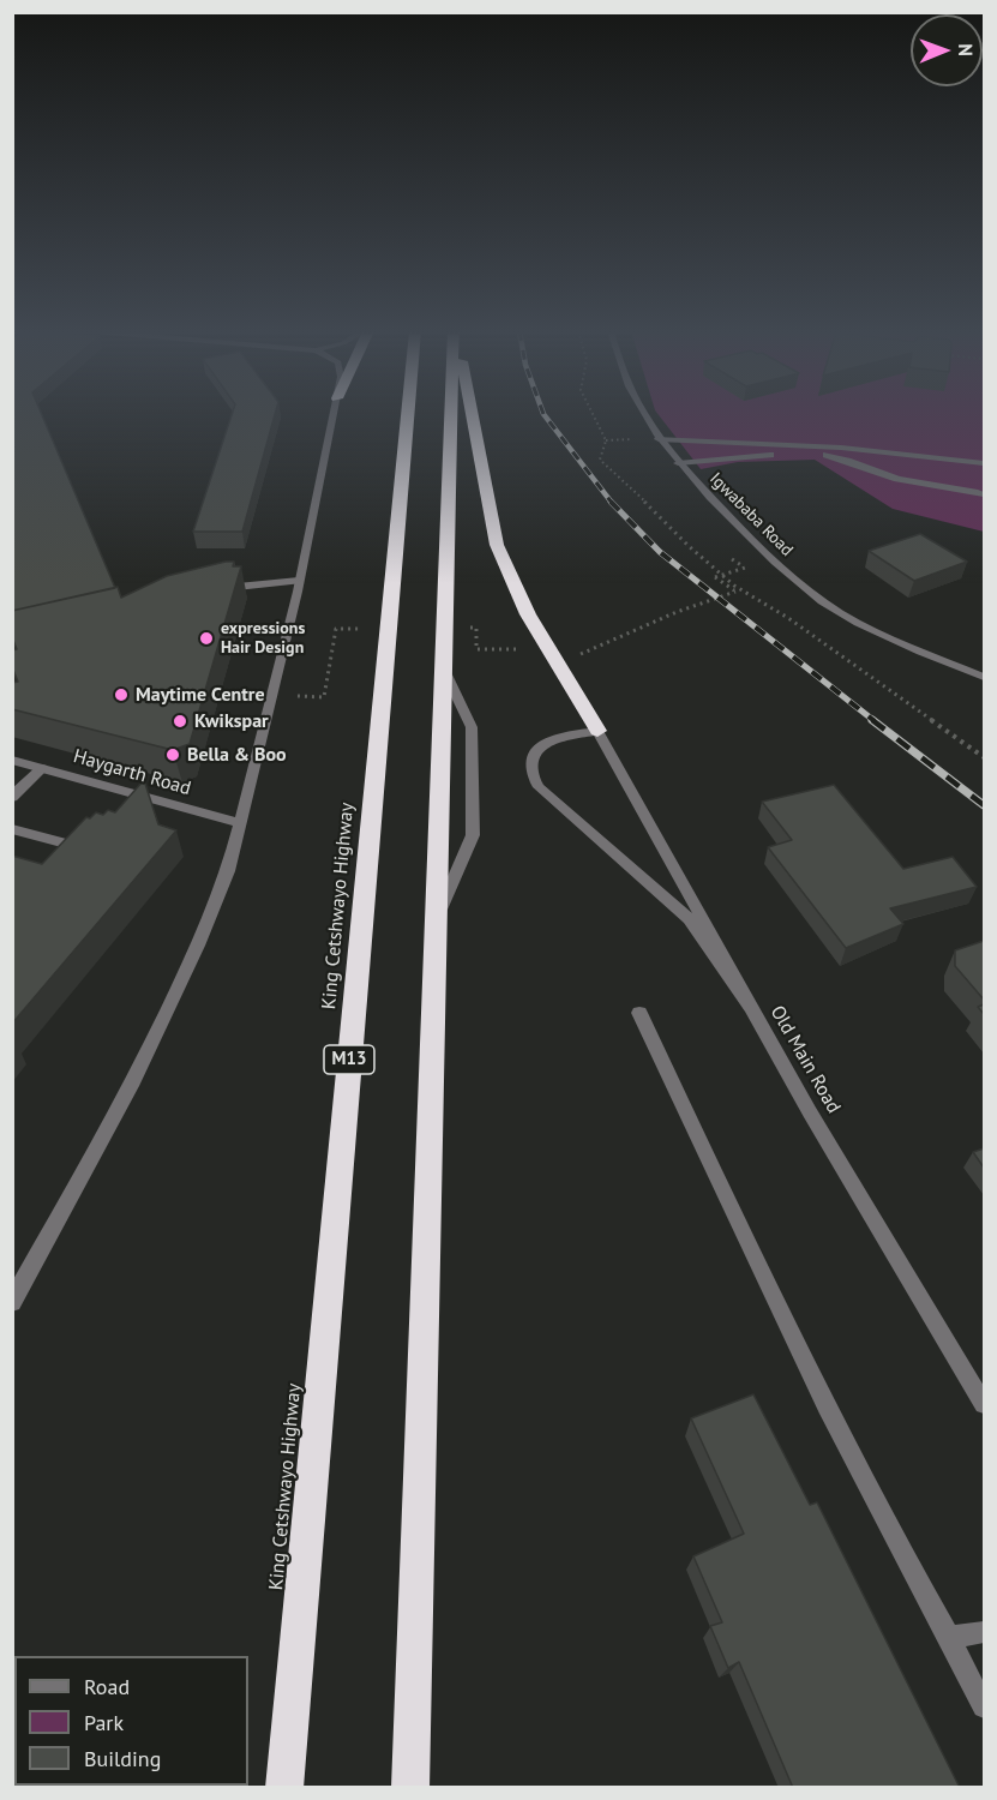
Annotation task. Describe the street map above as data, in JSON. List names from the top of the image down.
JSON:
{
  "streets": {
    "highway": ["King Cetshwayo Highway", "M13"],
    "street": ["Igwababa Road", "Haygarth Road", "Old Main Road"]
  },
  "places": [
    "expressions Hair Design",
    "Maytime Centre",
    "Kwikspar",
    "Bella & Boo"
  ],
  "legend": ["Road", "Park", "Building"],
  "north": "right"
}
